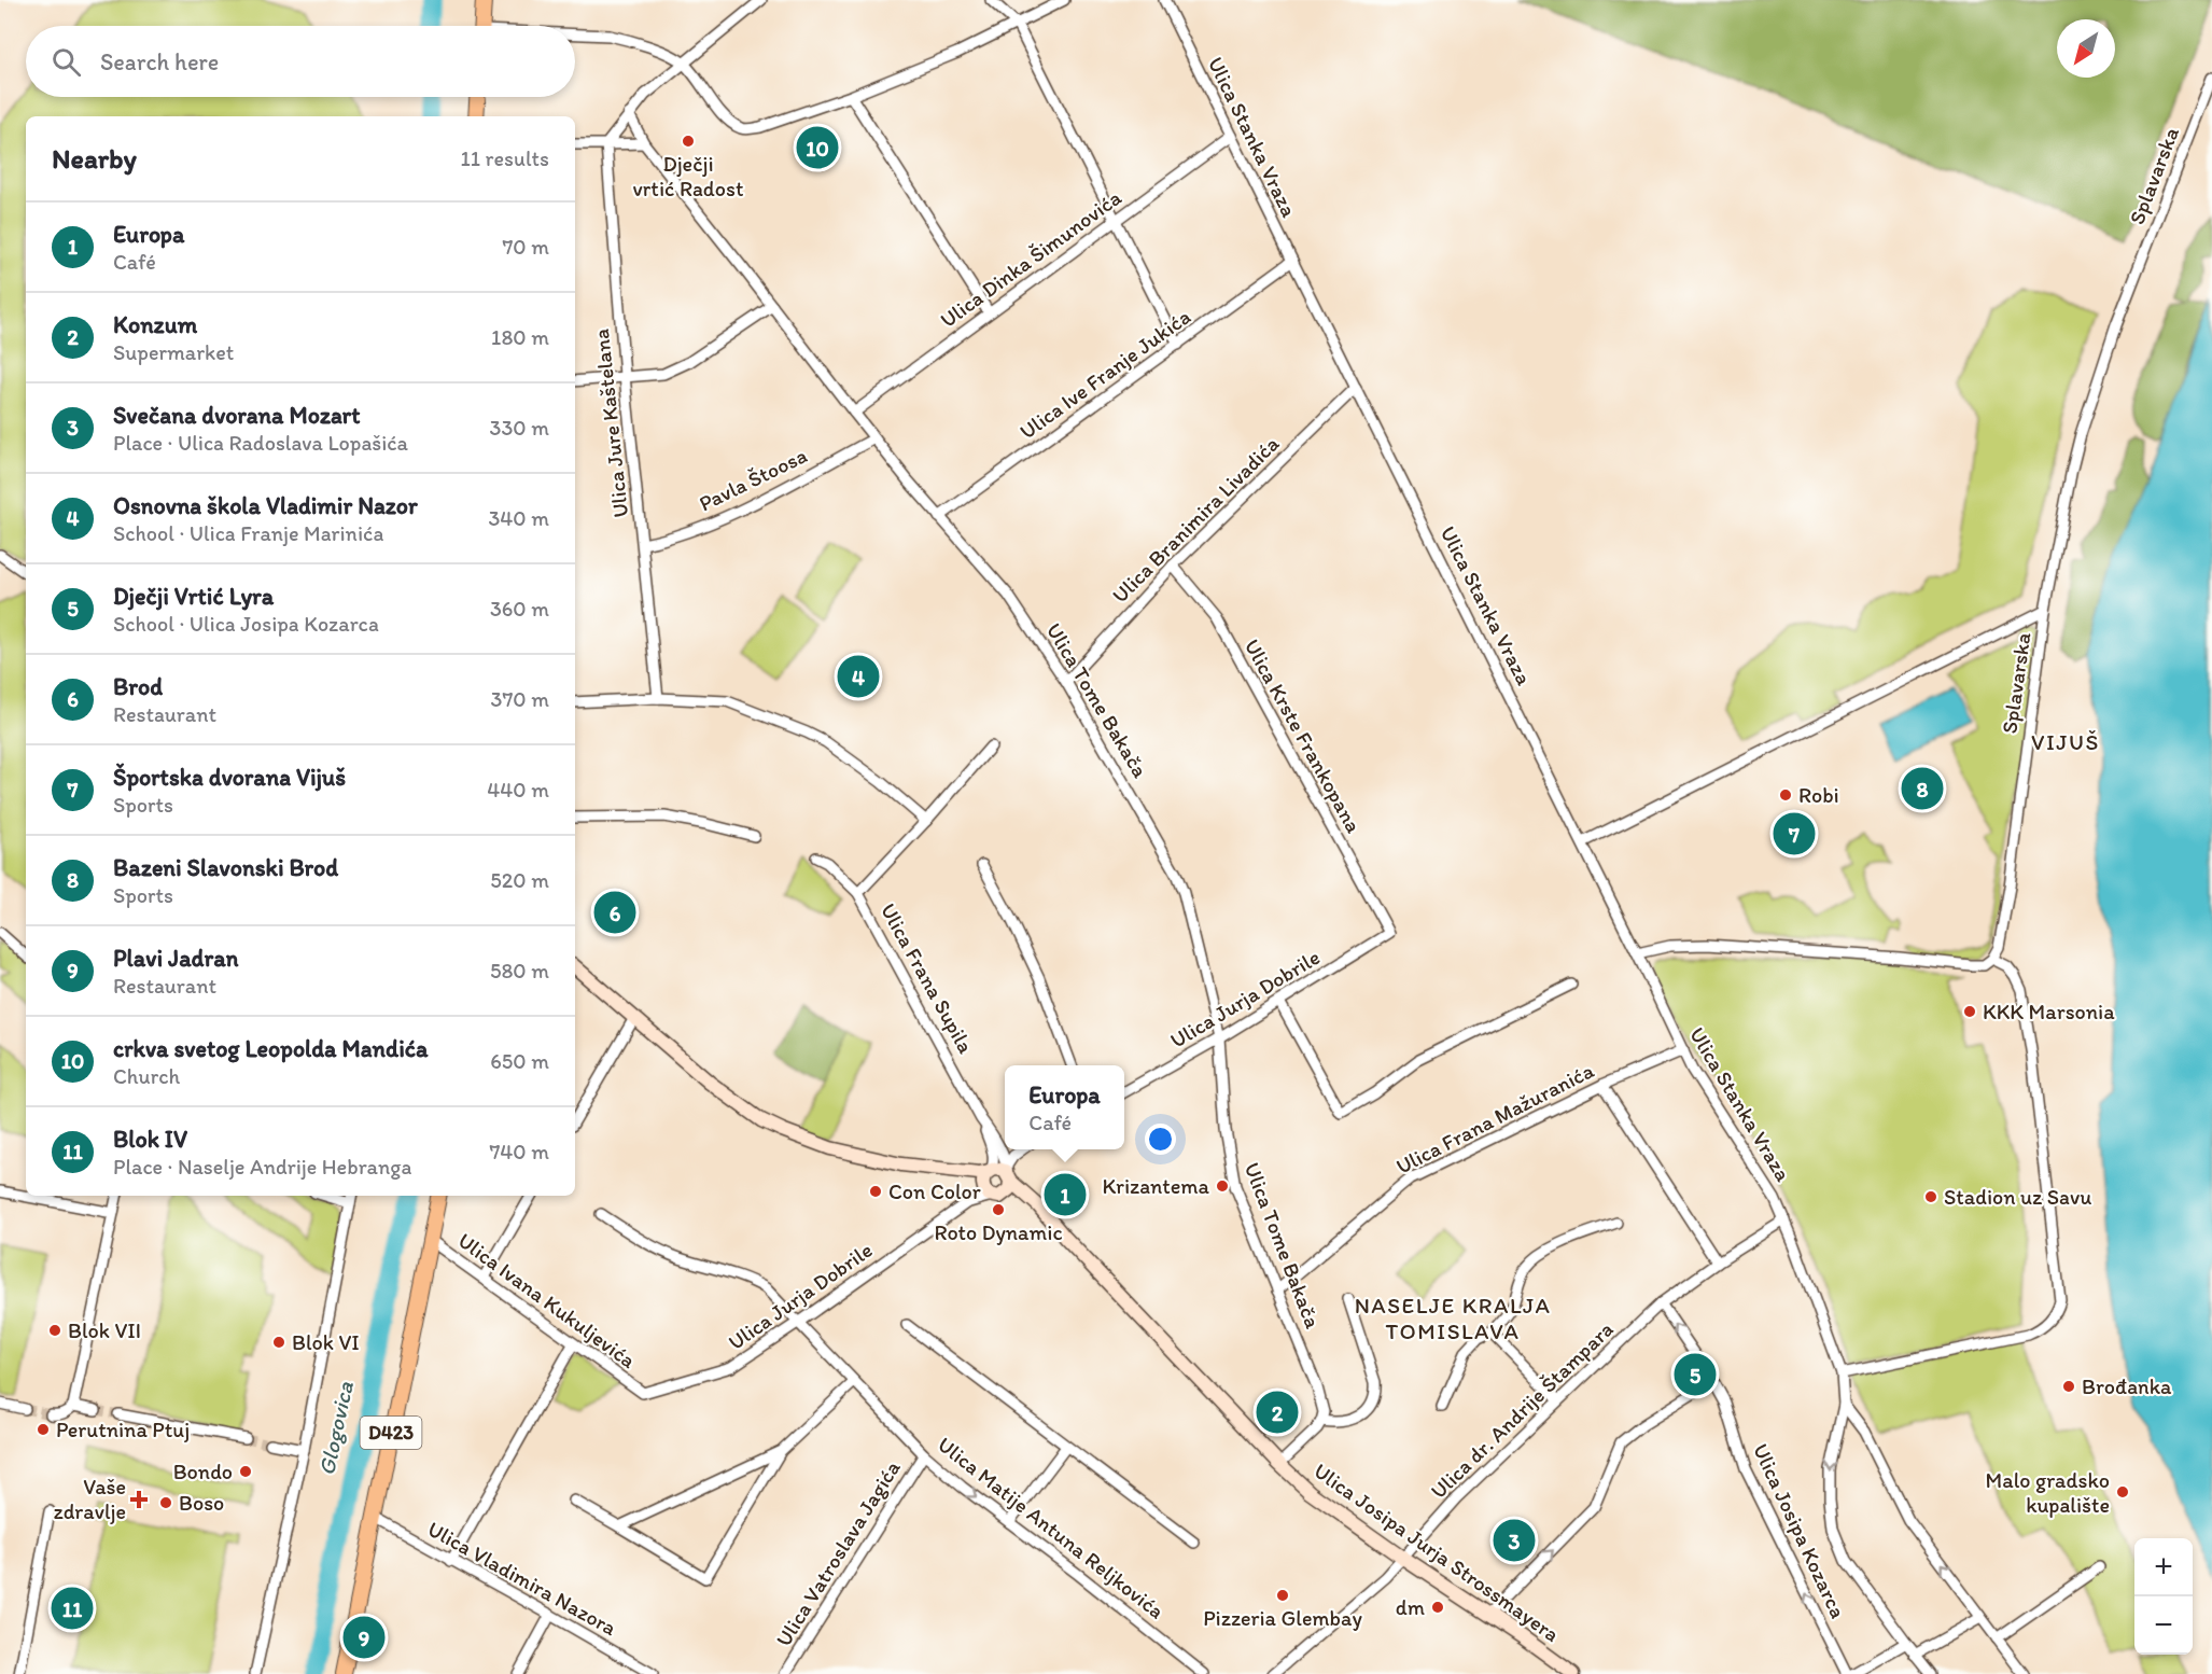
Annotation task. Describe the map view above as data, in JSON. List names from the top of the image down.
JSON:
{
  "streets": {
    "main road": ["D423", "Ulica Josipa Jurja Strossmayera"],
    "street": [
      "Ulica Stanka Vraza",
      "Splavarska",
      "Ulica Dinka Šimunovića",
      "Ulica Ive Franje Jukića",
      "Ulica Jure Kaštelana",
      "Pavla Štoosa",
      "Ulica Branimira Livadića",
      "Ulica Tome Bakača",
      "Ulica Krste Frankopana",
      "Ulica Frana Supila",
      "Ulica Jurja Dobrile",
      "Ulica Frana Mažuranića",
      "Ulica Ivana Kukuljevića",
      "Ulica dr. Andrije Štampara",
      "Ulica Matije Antuna Reljkovića",
      "Ulica Josipa Kozarca",
      "Ulica Vatroslava Jagića",
      "Ulica Vladimira Nazora"
    ]
  },
  "crossings": [
    ["Ulica Stanka Vraza", "Ulica Dinka Šimunovića"],
    ["Ulica Stanka Vraza", "Ulica Ive Franje Jukića"],
    ["Ulica Stanka Vraza", "Ulica Branimira Livadića"],
    ["Ulica Stanka Vraza", "Ulica Frana Mažuranića"],
    ["Ulica Stanka Vraza", "Ulica dr. Andrije Štampara"],
    ["Ulica Dinka Šimunovića", "Ulica Tome Bakača"],
    ["Ulica Ive Franje Jukića", "Ulica Tome Bakača"],
    ["Ulica Jure Kaštelana", "Pavla Štoosa"],
    ["Pavla Štoosa", "Ulica Tome Bakača"],
    ["Ulica Branimira Livadića", "Ulica Tome Bakača"],
    ["Ulica Branimira Livadića", "Ulica Krste Frankopana"],
    ["Ulica Tome Bakača", "Ulica Jurja Dobrile"],
    ["Ulica Tome Bakača", "Ulica Frana Mažuranića"],
    ["Ulica Krste Frankopana", "Ulica Jurja Dobrile"],
    ["Ulica Frana Supila", "Ulica Jurja Dobrile"],
    ["Ulica Frana Supila", "Ulica Josipa Jurja Strossmayera"],
    ["Ulica Jurja Dobrile", "Ulica Ivana Kukuljevića"],
    ["Ulica Jurja Dobrile", "Ulica Matije Antuna Reljkovića"],
    ["Ulica Jurja Dobrile", "Ulica Josipa Jurja Strossmayera"],
    ["Ulica Ivana Kukuljevića", "D423"],
    ["Ulica dr. Andrije Štampara", "Ulica Josipa Kozarca"],
    ["Ulica dr. Andrije Štampara", "Ulica Josipa Jurja Strossmayera"],
    ["D423", "Ulica Vladimira Nazora"],
    ["Ulica Matije Antuna Reljkovića", "Ulica Vatroslava Jagića"]
  ],
  "one_way": ["Ulica Josipa Kozarca"],
  "districts": ["VIJUŠ", "NASELJE KRALJA TOMISLAVA"],
  "water": ["Glogovica"],
  "places": {
    "other": [
      "Dječji vrtić Radost",
      "Robi",
      "KKK Marsonia",
      "Krizantema",
      "Con Color",
      "Stadion uz Savu",
      "Roto Dynamic",
      "Blok VII",
      "Blok VI",
      "Brođanka",
      "Perutnina Ptuj",
      "Bondo",
      "Malo gradsko kupalište",
      "Boso",
      "Pizzeria Glembay",
      "dm"
    ],
    "health": ["Vaše zdravlje"]
  },
  "north": "bottom left",
  "page": {
    "search": "Search here",
    "heading": ["Nearby", "11 results"],
    "pins": [
      "10",
      "4",
      "8",
      "7",
      "6",
      "1",
      "5",
      "2",
      "3",
      "11",
      "9"
    ],
    "list": [
      {
        "mark": "1",
        "name": "Europa",
        "note": "Café",
        "value": "70 m"
      },
      {
        "mark": "2",
        "name": "Konzum",
        "note": "Supermarket",
        "value": "180 m"
      },
      {
        "mark": "3",
        "name": "Svečana dvorana Mozart",
        "note": "Place · Ulica Radoslava Lopašića",
        "value": "330 m"
      },
      {
        "mark": "4",
        "name": "Osnovna škola Vladimir Nazor",
        "note": "School · Ulica Franje Marinića",
        "value": "340 m"
      },
      {
        "mark": "5",
        "name": "Dječji Vrtić Lyra",
        "note": "School · Ulica Josipa Kozarca",
        "value": "360 m"
      },
      {
        "mark": "6",
        "name": "Brod",
        "note": "Restaurant",
        "value": "370 m"
      },
      {
        "mark": "7",
        "name": "Športska dvorana Vijuš",
        "note": "Sports",
        "value": "440 m"
      },
      {
        "mark": "8",
        "name": "Bazeni Slavonski Brod",
        "note": "Sports",
        "value": "520 m"
      },
      {
        "mark": "9",
        "name": "Plavi Jadran",
        "note": "Restaurant",
        "value": "580 m"
      },
      {
        "mark": "10",
        "name": "crkva svetog Leopolda Mandića",
        "note": "Church",
        "value": "650 m"
      },
      {
        "mark": "11",
        "name": "Blok IV",
        "note": "Place · Naselje Andrije Hebranga",
        "value": "740 m"
      }
    ],
    "popup": ["Europa", "Café"],
    "map_buttons": ["+", "−"]
  }
}
